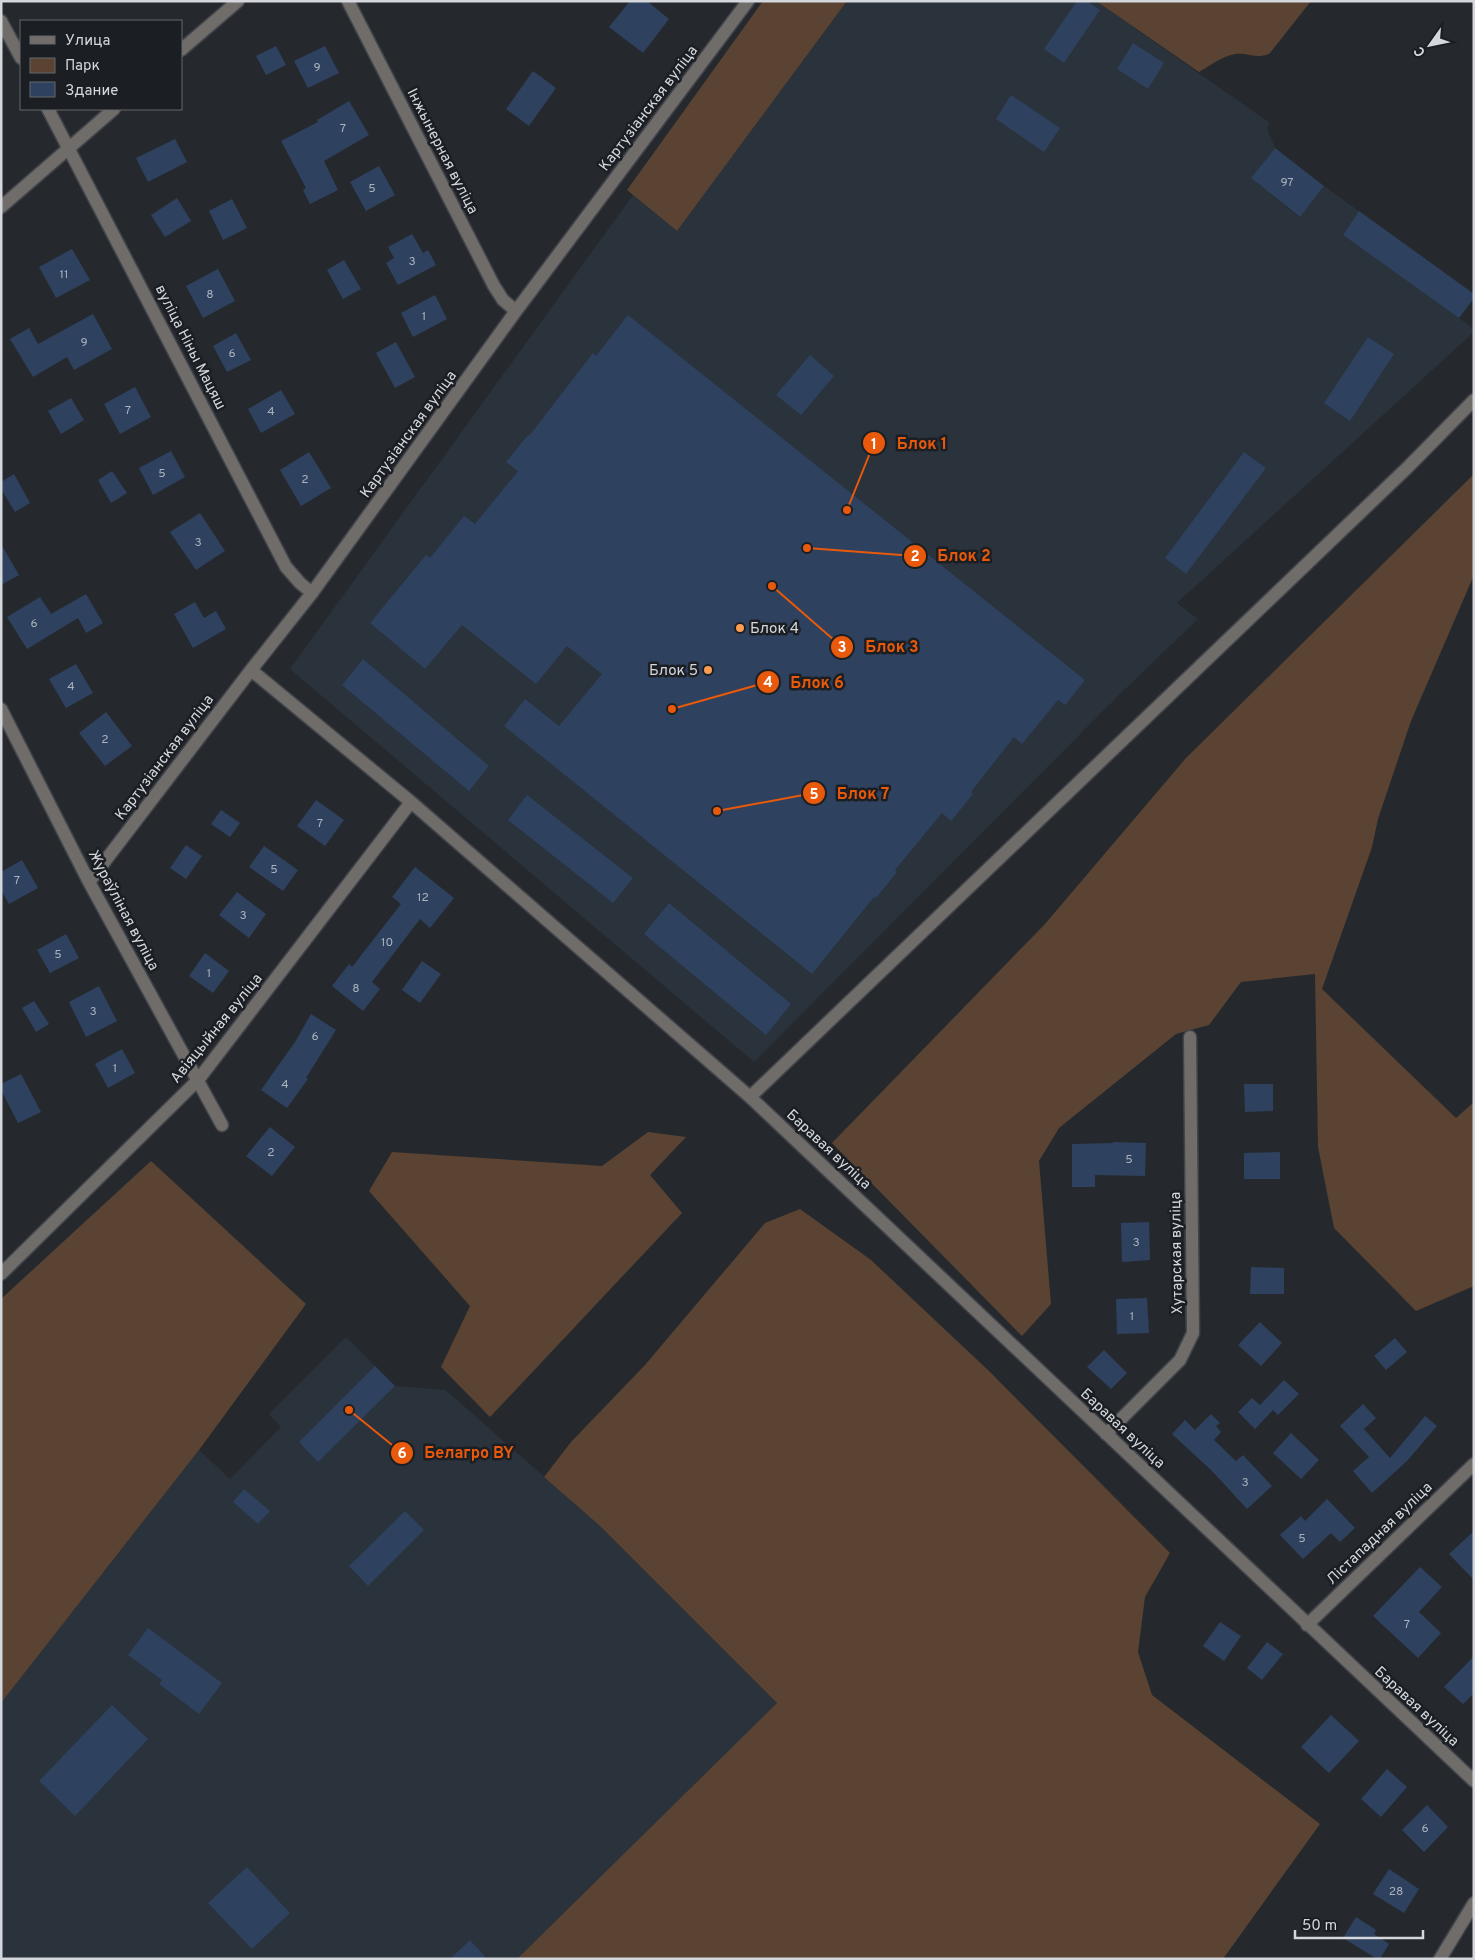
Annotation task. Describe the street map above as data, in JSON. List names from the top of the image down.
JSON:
{
  "streets": {
    "street": [
      "Картузіанская вуліца",
      "Інжынерная вуліца",
      "вуліца Ніны Мацяш",
      "Жураўліная вуліца",
      "Авіяцыйная вуліца",
      "Баравая вуліца",
      "Хутарская вуліца",
      "Лістападная вуліца"
    ]
  },
  "crossings": [
    ["Картузіанская вуліца", "Інжынерная вуліца"],
    ["Картузіанская вуліца", "вуліца Ніны Мацяш"],
    ["Картузіанская вуліца", "Жураўліная вуліца"],
    ["Картузіанская вуліца", "Баравая вуліца"],
    ["Жураўліная вуліца", "Авіяцыйная вуліца"],
    ["Авіяцыйная вуліца", "Баравая вуліца"],
    ["Баравая вуліца", "Хутарская вуліца"],
    ["Баравая вуліца", "Лістападная вуліца"]
  ],
  "places": [
    "Блок 1",
    "Блок 2",
    "Блок 3",
    "Блок 4",
    "Блок 5",
    "Блок 6",
    "Блок 7",
    "Белагро BY"
  ],
  "house_numbers": [
    "9",
    "7",
    "97",
    "5",
    "3",
    "11",
    "8",
    "1",
    "9",
    "6",
    "7",
    "4",
    "5",
    "2",
    "3",
    "6",
    "4",
    "2",
    "7",
    "5",
    "7",
    "12",
    "3",
    "10",
    "5",
    "1",
    "8",
    "3",
    "6",
    "1",
    "4",
    "2",
    "5",
    "3",
    "1",
    "3",
    "5",
    "7",
    "6",
    "28"
  ],
  "legend": ["Улица", "Парк", "Здание"],
  "scale_bar": "50 m",
  "north": "bottom left"
}
